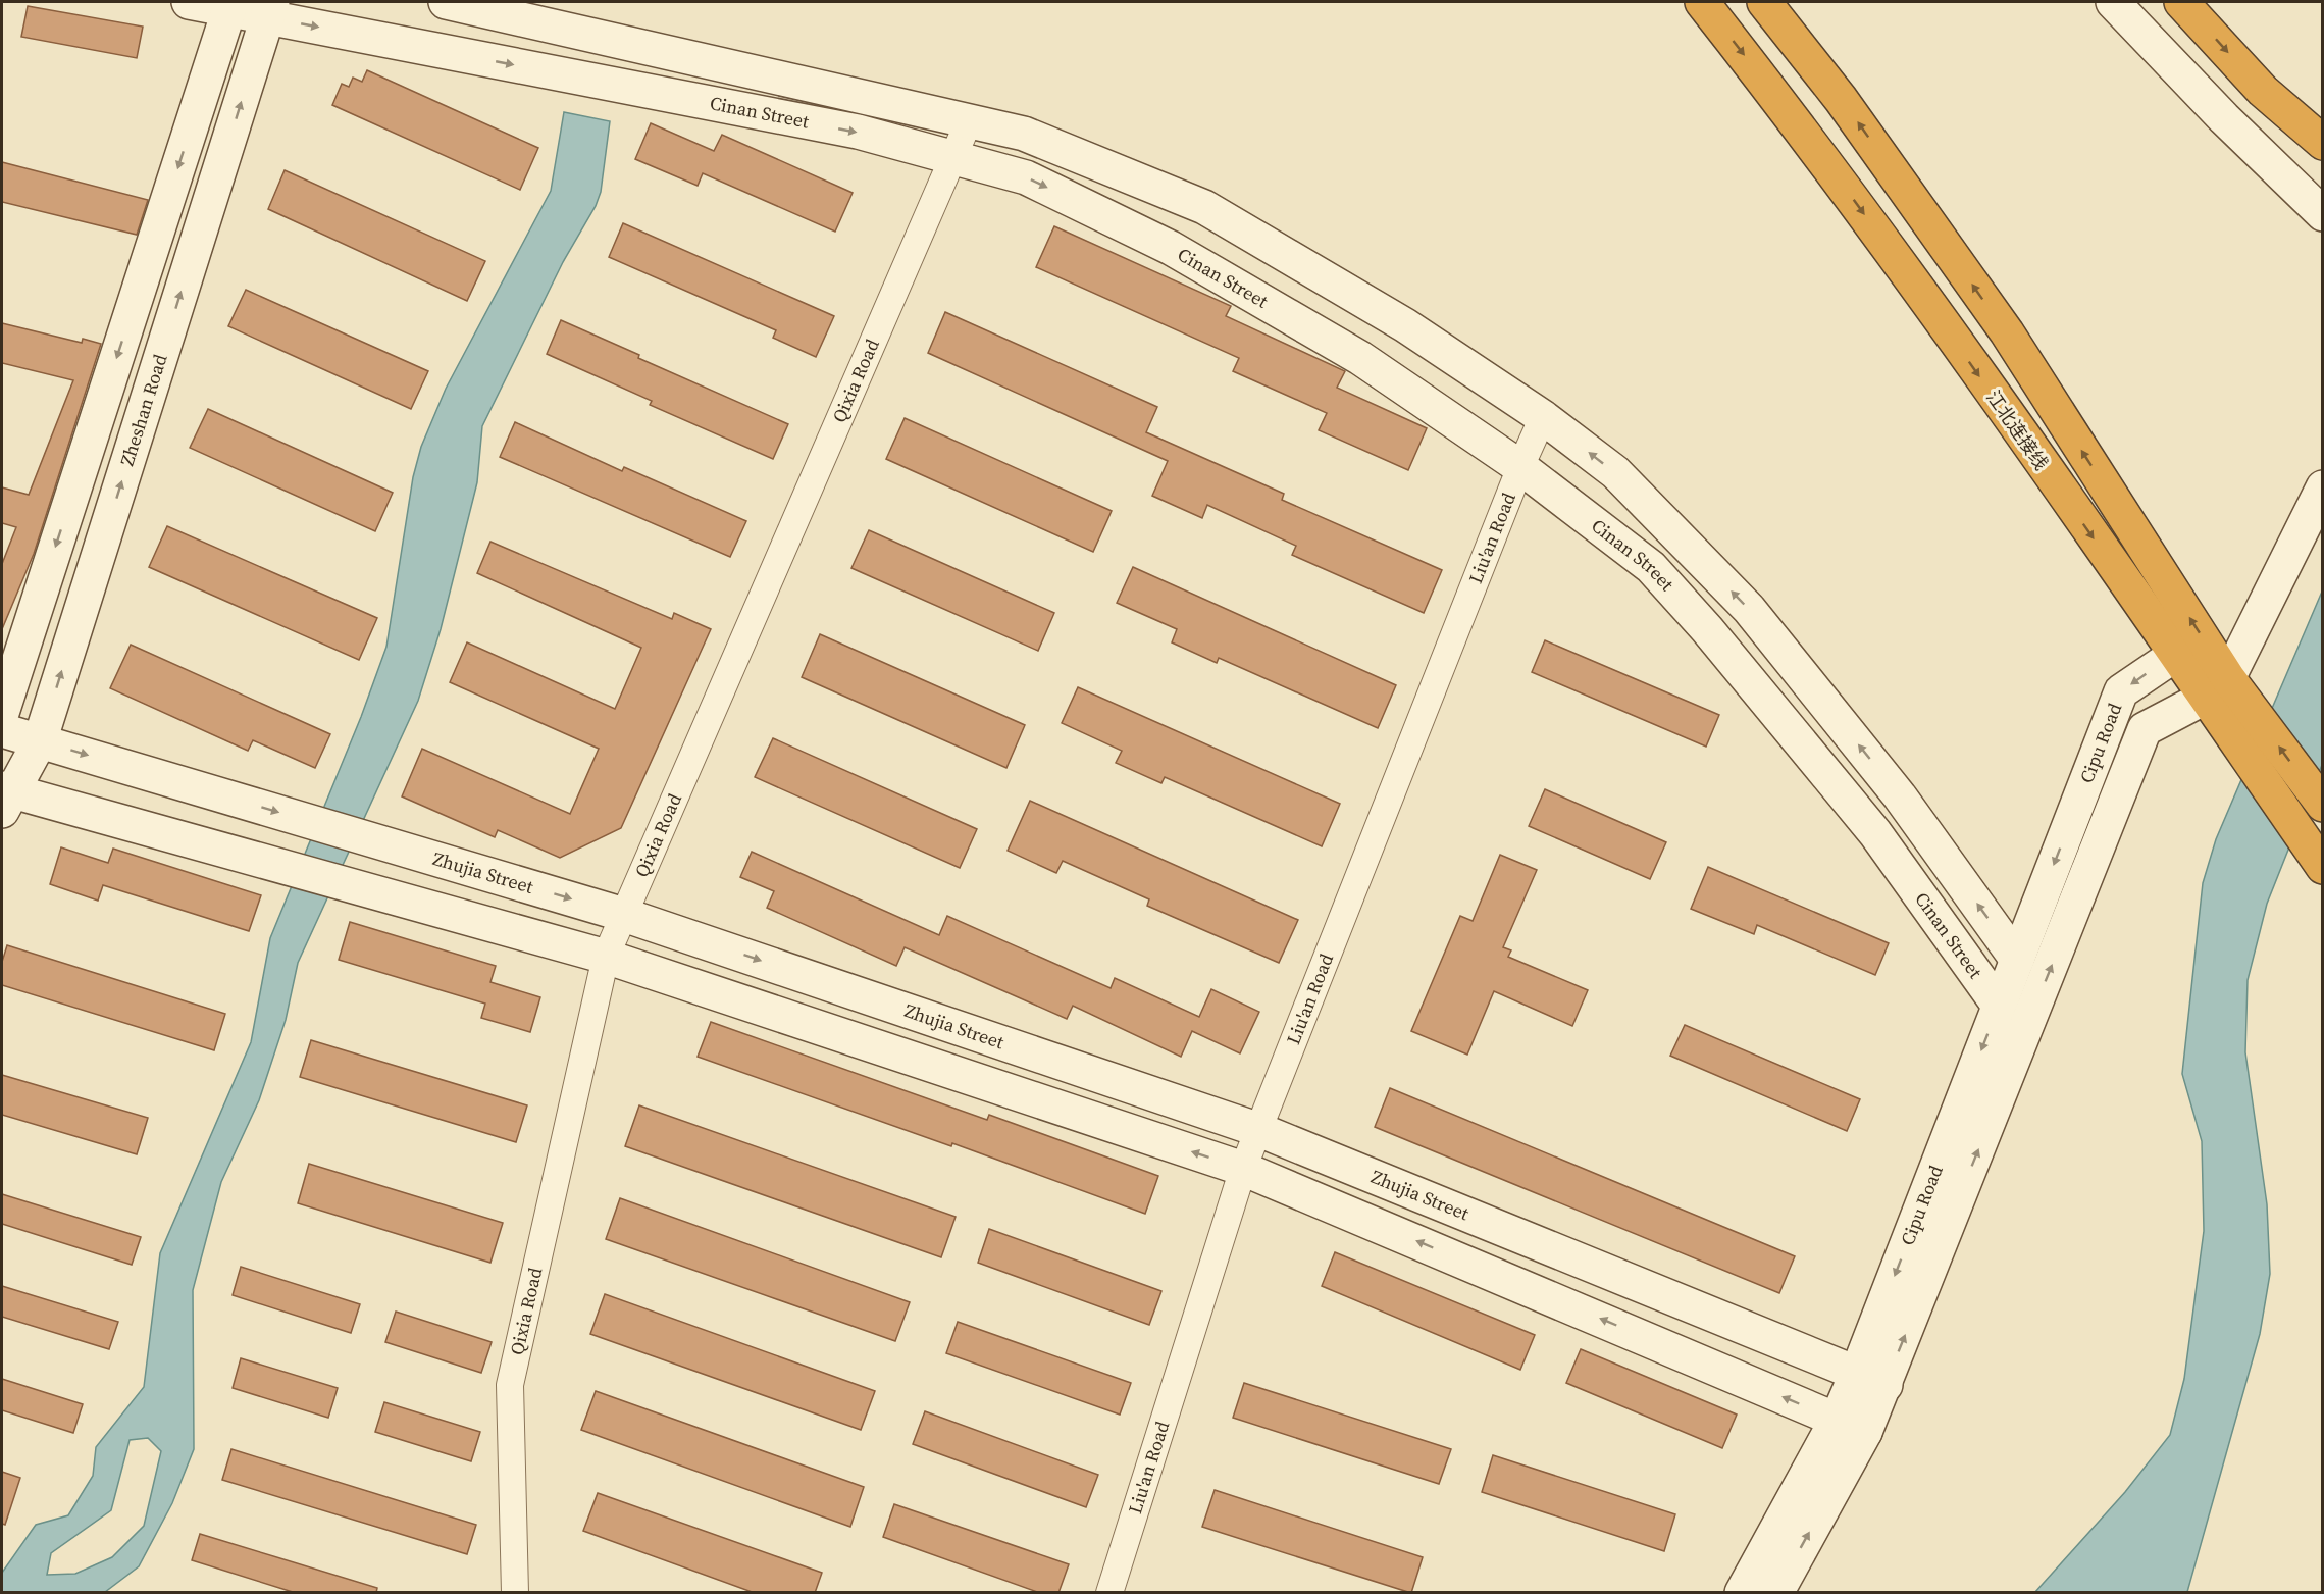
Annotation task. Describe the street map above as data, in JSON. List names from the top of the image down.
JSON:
{
  "streets": {
    "highway": ["江北连接线"],
    "street": [
      "Cinan Street",
      "Qixia Road",
      "Zheshan Road",
      "Liu'an Road",
      "Cipu Road",
      "Zhujia Street"
    ]
  },
  "crossings": [
    ["Cinan Street", "Qixia Road"],
    ["Cinan Street", "Zheshan Road"],
    ["Cinan Street", "Liu'an Road"],
    ["Cinan Street", "Cipu Road"],
    ["Qixia Road", "Zhujia Street"],
    ["Zheshan Road", "Zhujia Street"],
    ["江北连接线", "Cipu Road"],
    ["Liu'an Road", "Zhujia Street"],
    ["Cipu Road", "Zhujia Street"]
  ]
}
